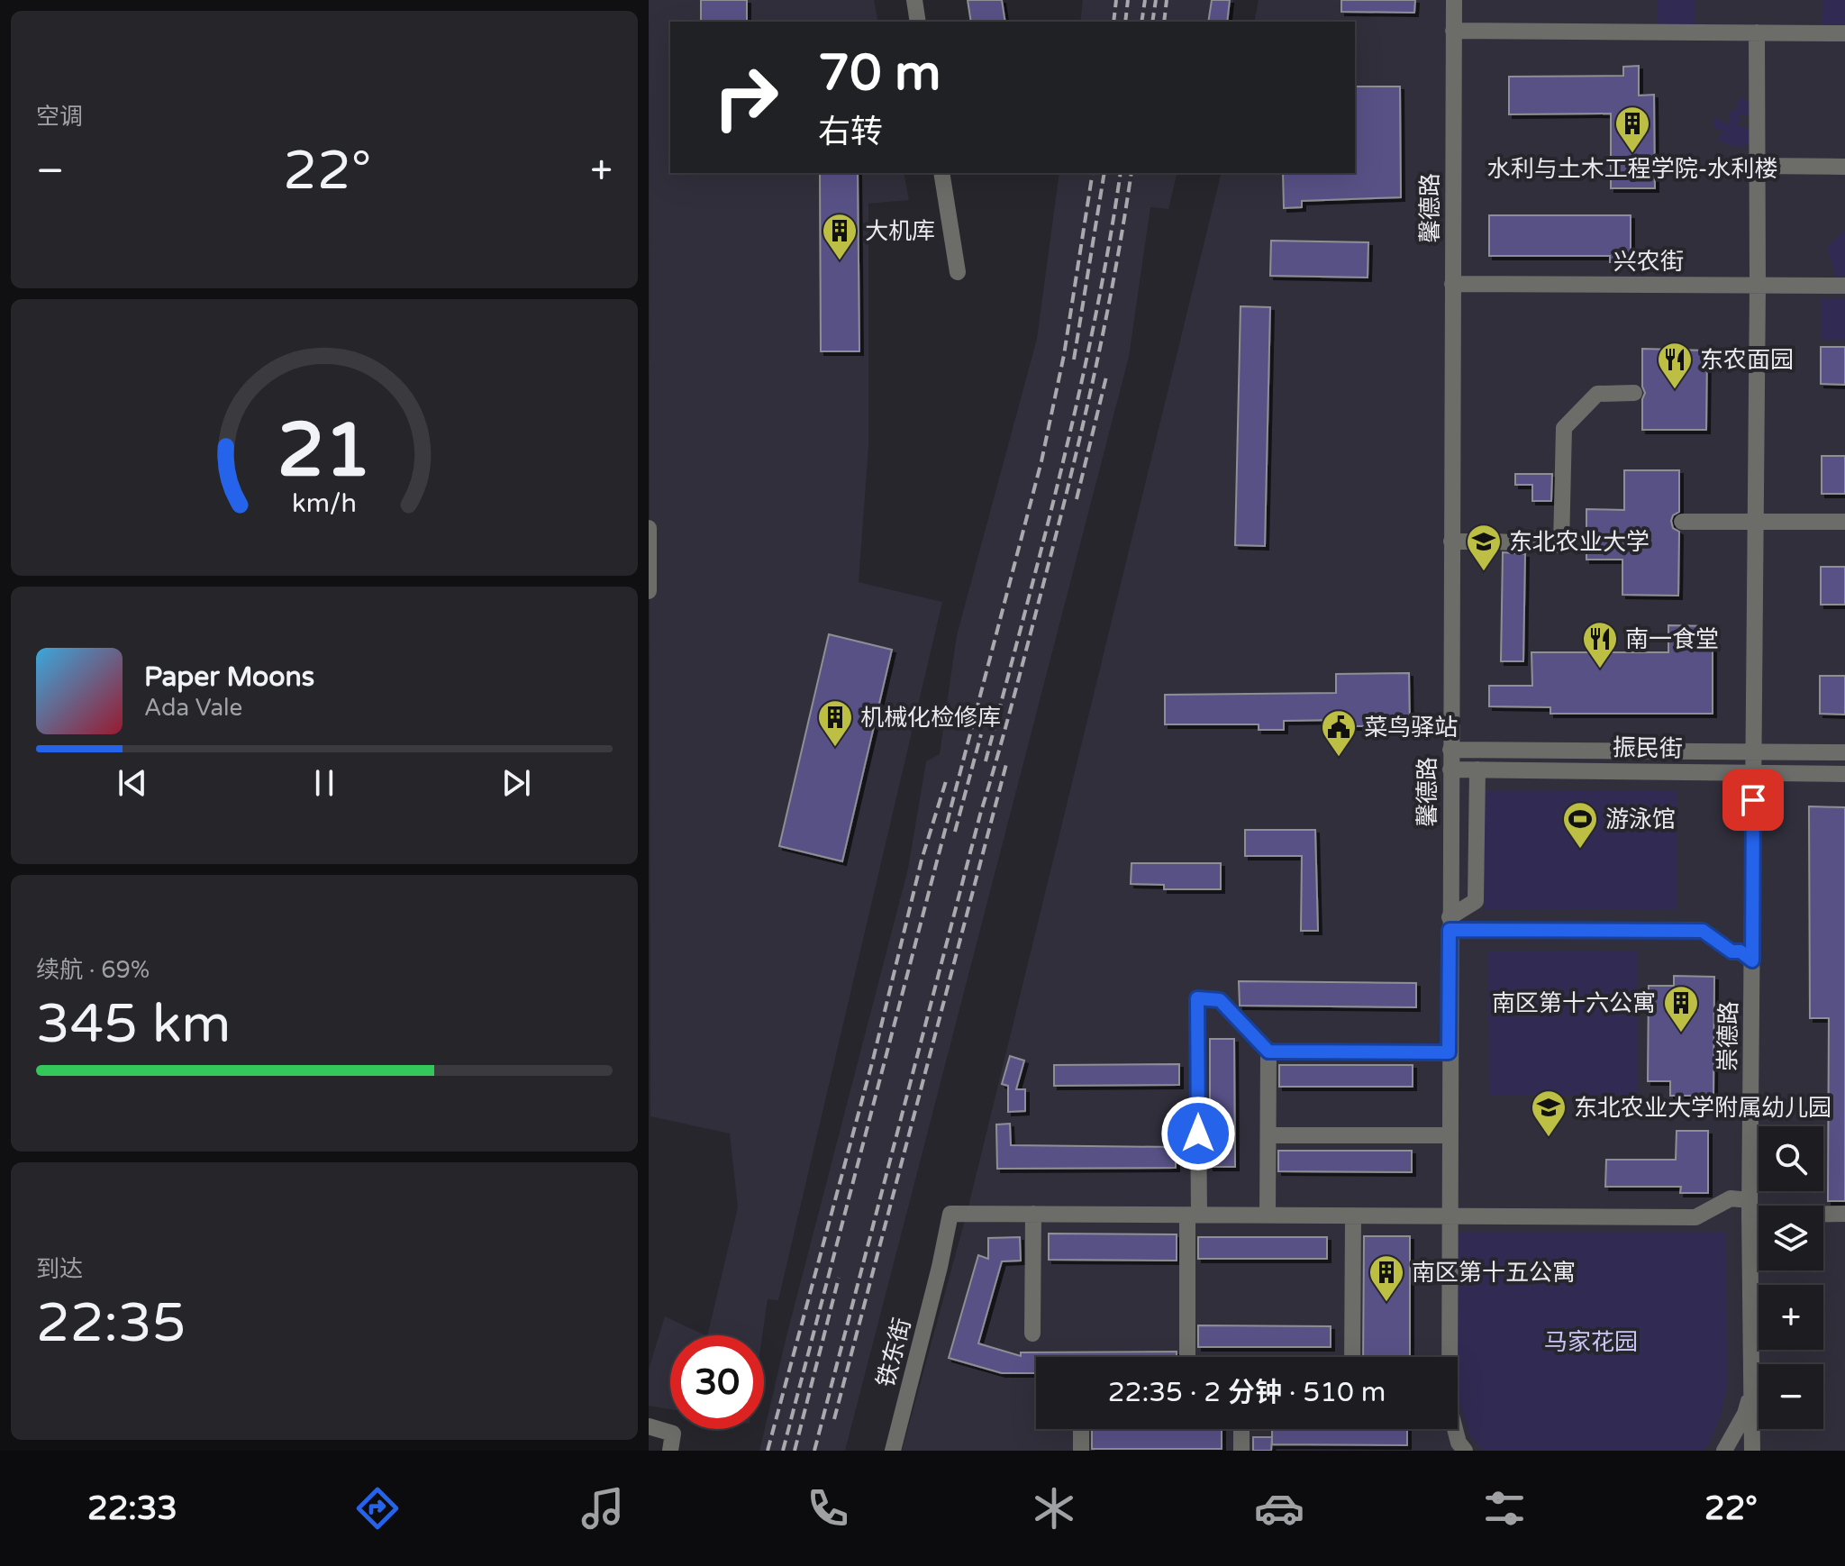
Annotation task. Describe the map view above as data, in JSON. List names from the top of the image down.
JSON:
{
  "streets": {
    "street": [
      "馨德路",
      "兴农街",
      "振民街",
      "崇德路",
      "铁东街"
    ]
  },
  "crossings": [
    ["馨德路", "兴农街"],
    ["馨德路", "振民街"],
    ["兴农街", "崇德路"],
    ["振民街", "崇德路"]
  ],
  "parks": ["马家花园"],
  "places": {
    "building": [
      "水利与土木工程学院-水利楼",
      "大机库",
      "机械化检修库",
      "南区第十六公寓",
      "南区第十五公寓"
    ],
    "restaurant": ["东农面园", "南一食堂"],
    "school or university": ["东北农业大学", "东北农业大学附属幼儿园"],
    "public building": ["菜鸟驿站"],
    "sports": ["游泳馆"]
  },
  "page": {
    "tile": [
      "空调",
      ["续航 · 69%", "345 km"],
      ["到达", "22:35"]
    ],
    "turn": ["70 m", "右转"],
    "heat": ["−", "22°", "+"],
    "song": ["Paper Moons", "Ada Vale"],
    "map_buttons": ["+", "−"],
    "limit": "30",
    "trip": "22:35 · 2 分钟 · 510 m",
    "tabs": ["22:33", "22°"],
    "gauge": ["21", "km/h"]
  }
}
